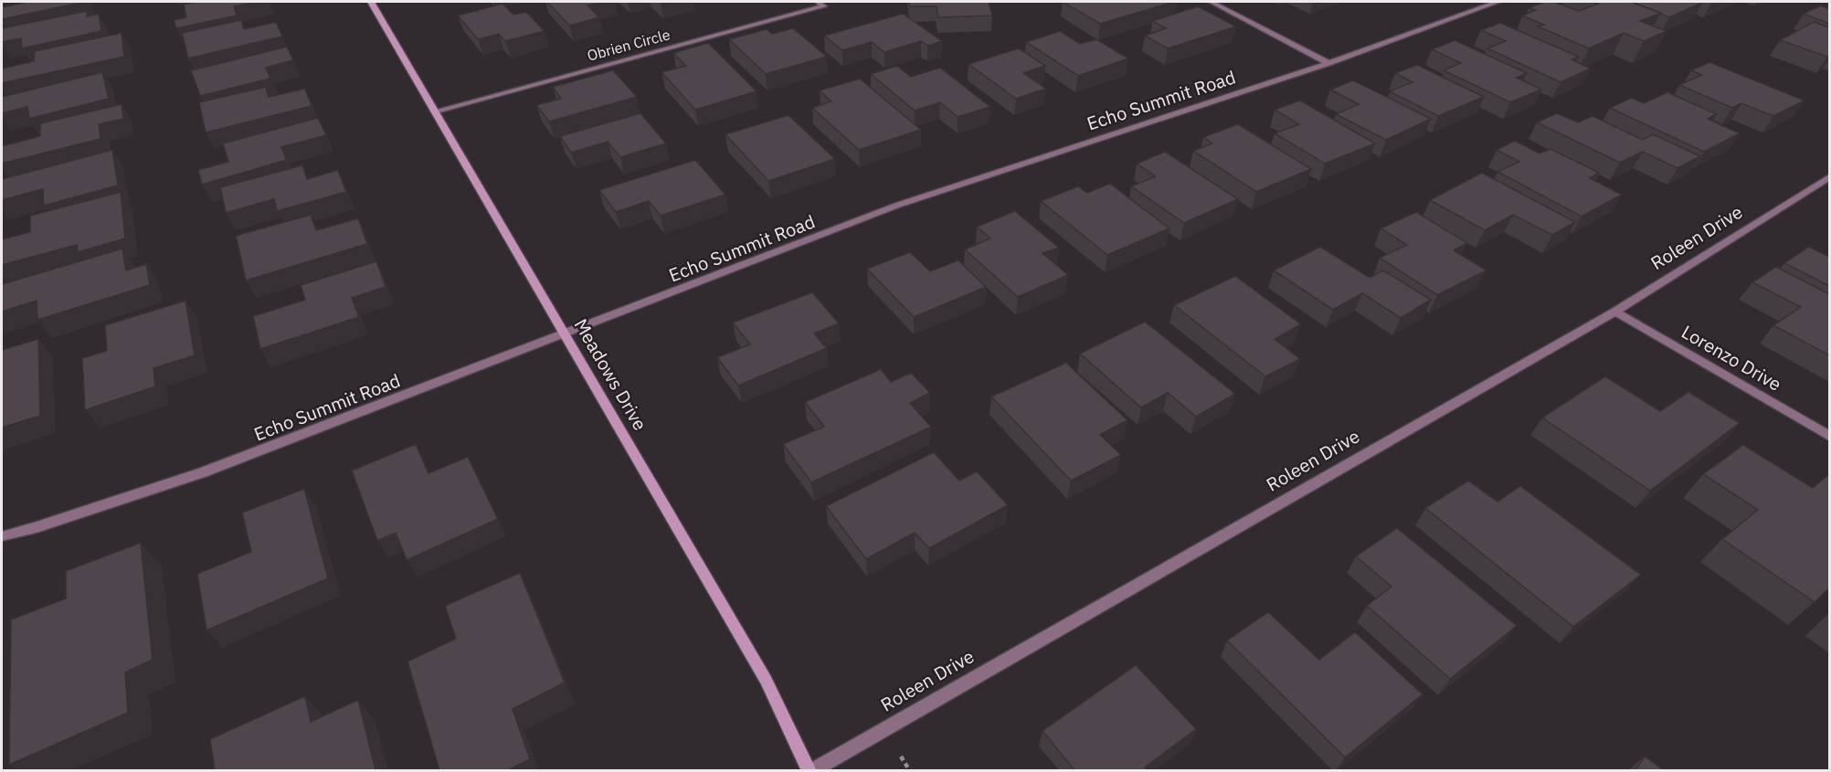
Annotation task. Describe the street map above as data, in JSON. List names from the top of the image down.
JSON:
{
  "streets": {
    "street": [
      "Obrien Circle",
      "Echo Summit Road",
      "Roleen Drive",
      "Lorenzo Drive",
      "Meadows Drive"
    ]
  },
  "crossings": [
    ["Obrien Circle", "Meadows Drive"],
    ["Echo Summit Road", "Meadows Drive"],
    ["Roleen Drive", "Lorenzo Drive"],
    ["Roleen Drive", "Meadows Drive"]
  ]
}
